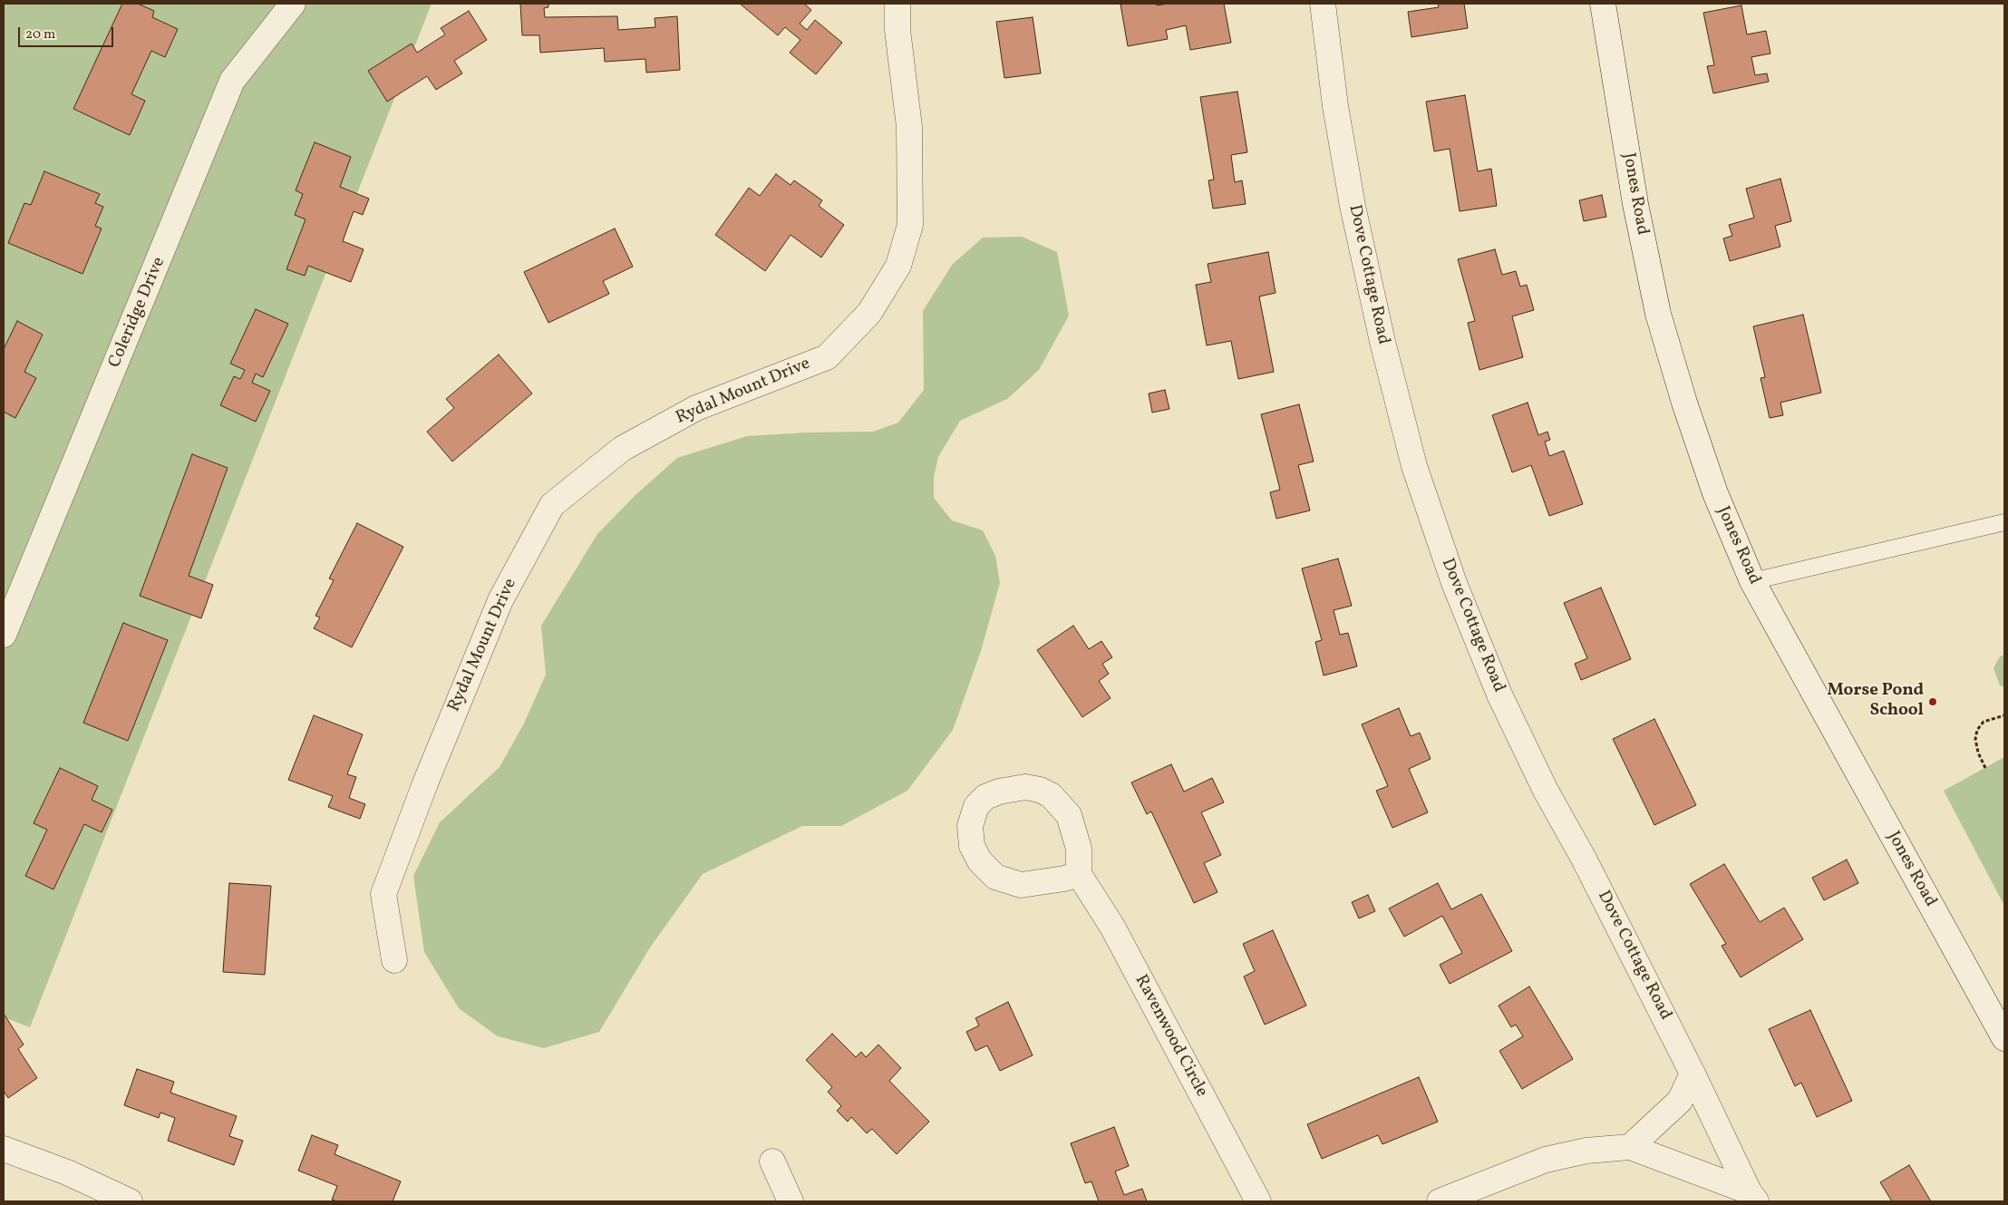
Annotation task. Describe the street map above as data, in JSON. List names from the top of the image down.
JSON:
{
  "streets": {
    "street": [
      "Jones Road",
      "Dove Cottage Road",
      "Coleridge Drive",
      "Rydal Mount Drive",
      "Ravenwood Circle"
    ]
  },
  "places": ["Morse Pond School"],
  "scale_bar": "20 m"
}
